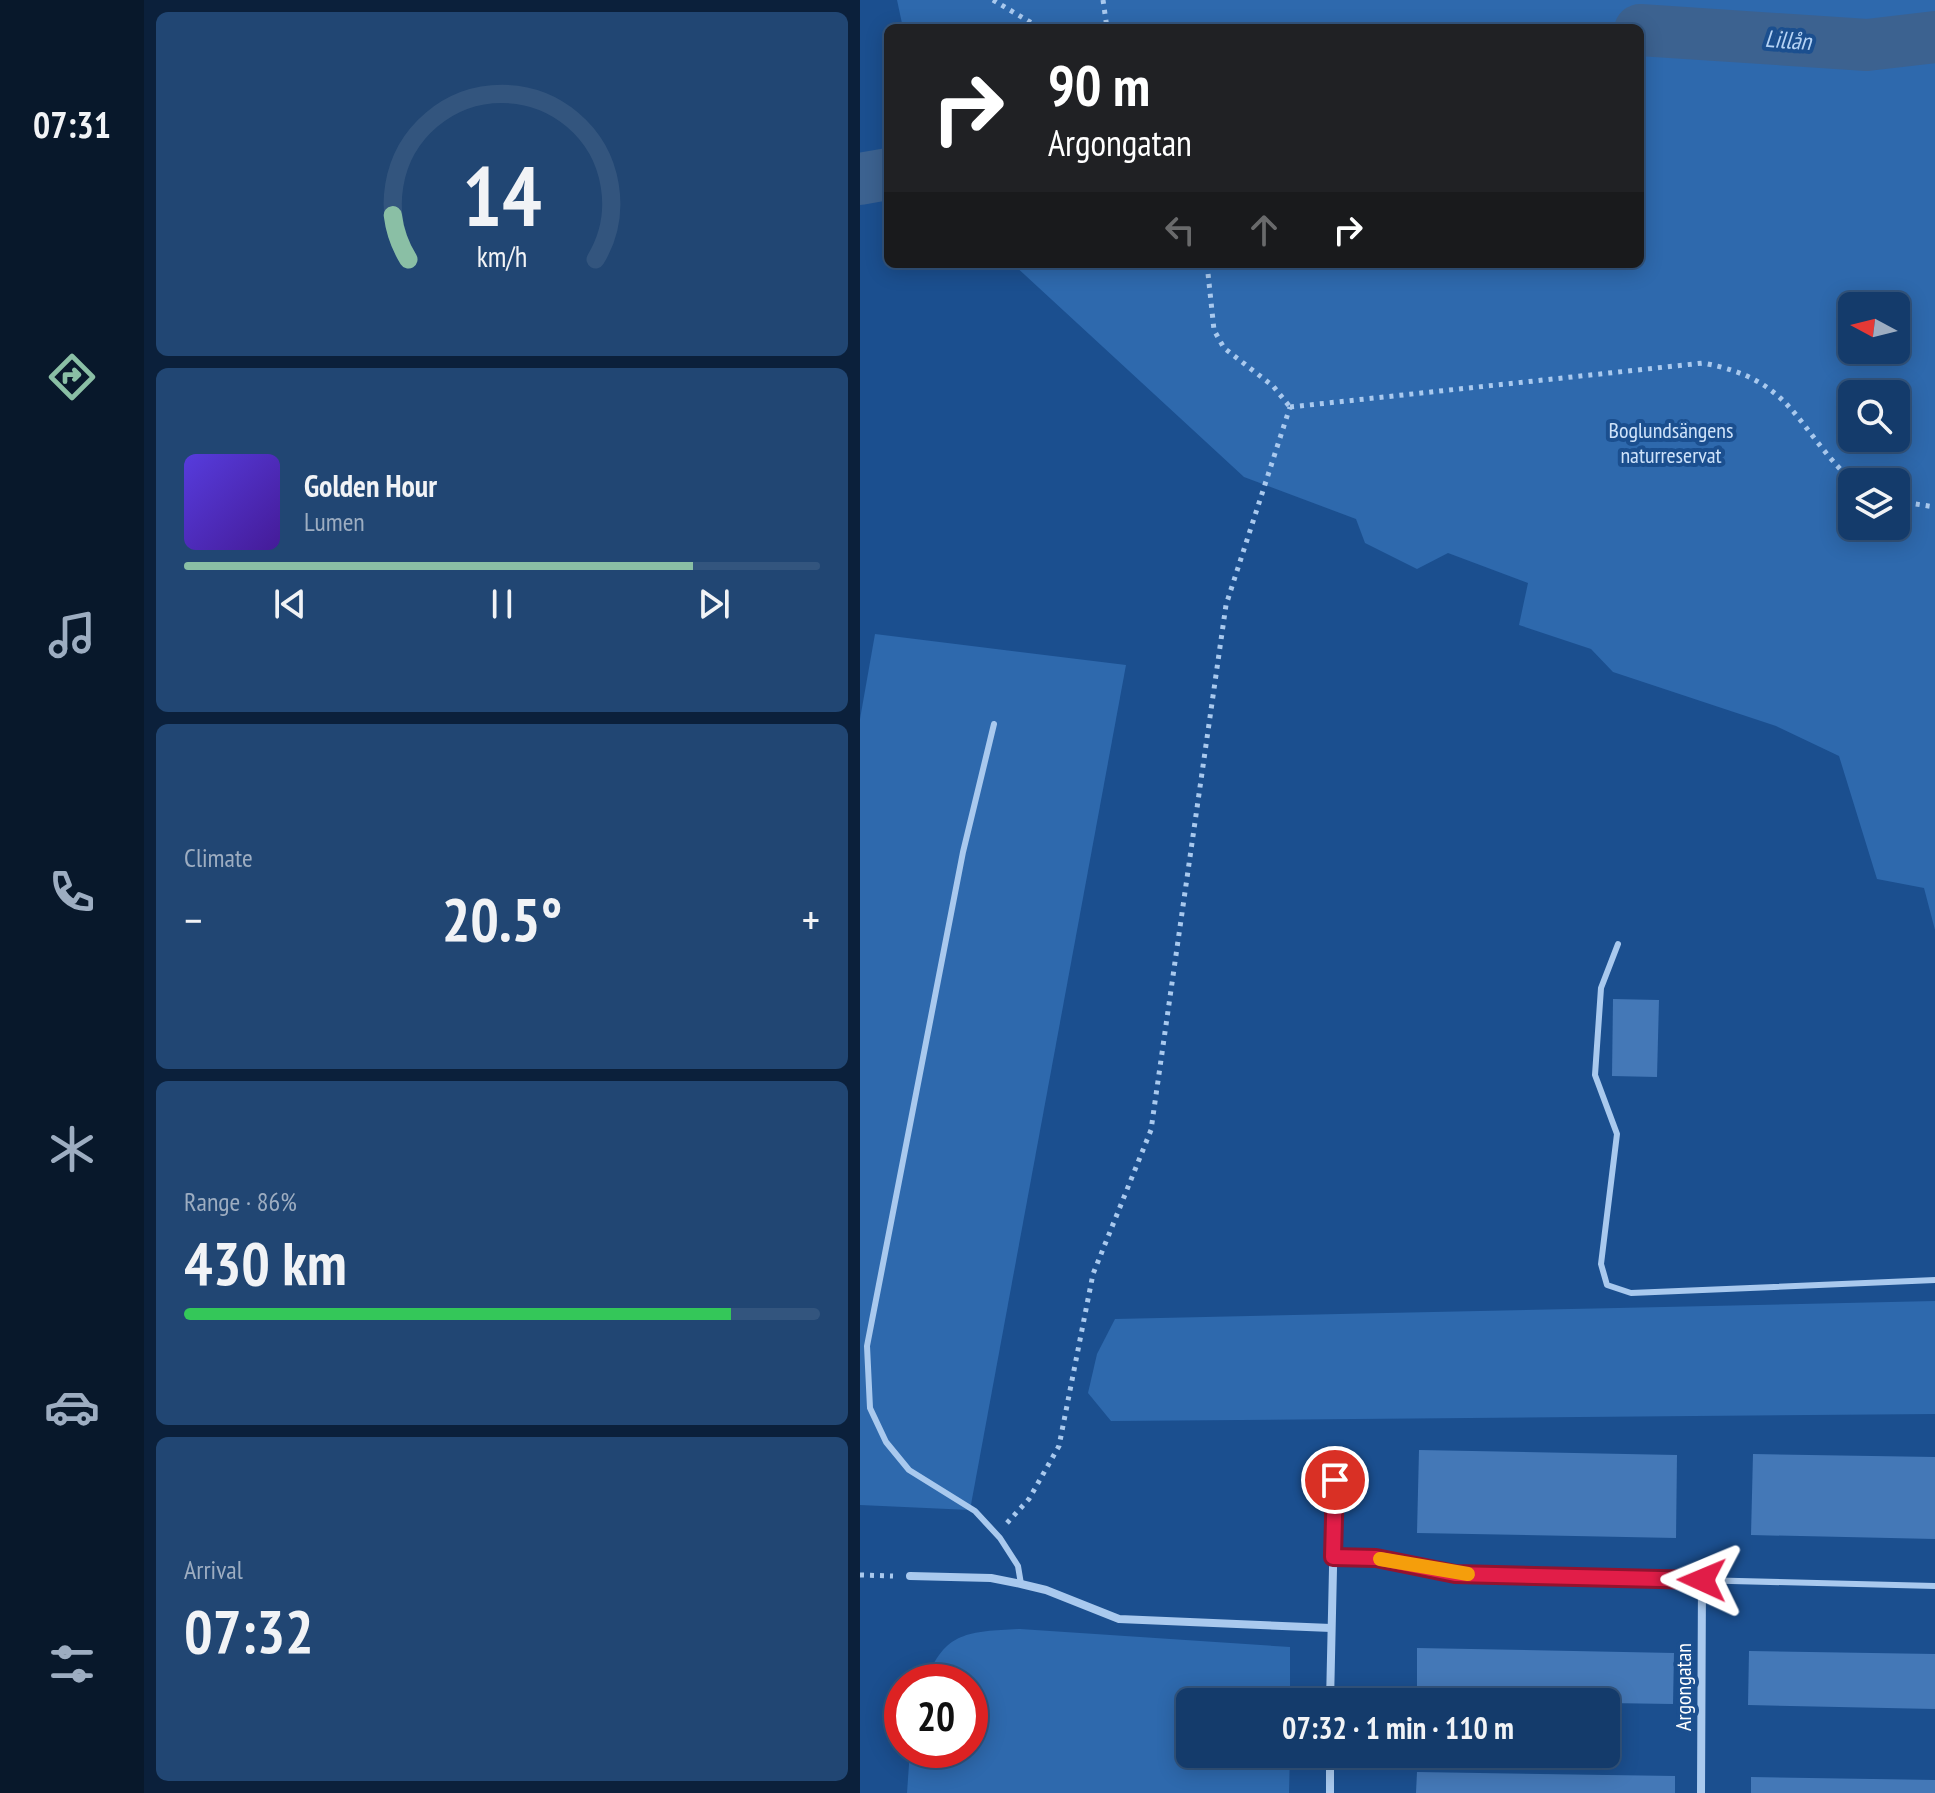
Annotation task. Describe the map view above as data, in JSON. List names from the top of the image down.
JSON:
{
  "streets": {
    "street": ["Argongatan"]
  },
  "water": ["Lillån"],
  "parks": ["Boglundsängens naturreservat"],
  "north": "left",
  "page": {
    "tabs": "07:31",
    "turn": ["90 m", "Argongatan"],
    "song": ["Golden Hour", "Lumen"],
    "tile": [
      "Climate",
      ["Range · 86%", "430 km"],
      ["Arrival", "07:32"]
    ],
    "heat": ["−", "20.5°", "+"],
    "limit": "20",
    "trip": "07:32 · 1 min · 110 m",
    "gauge": ["14", "km/h"]
  }
}
